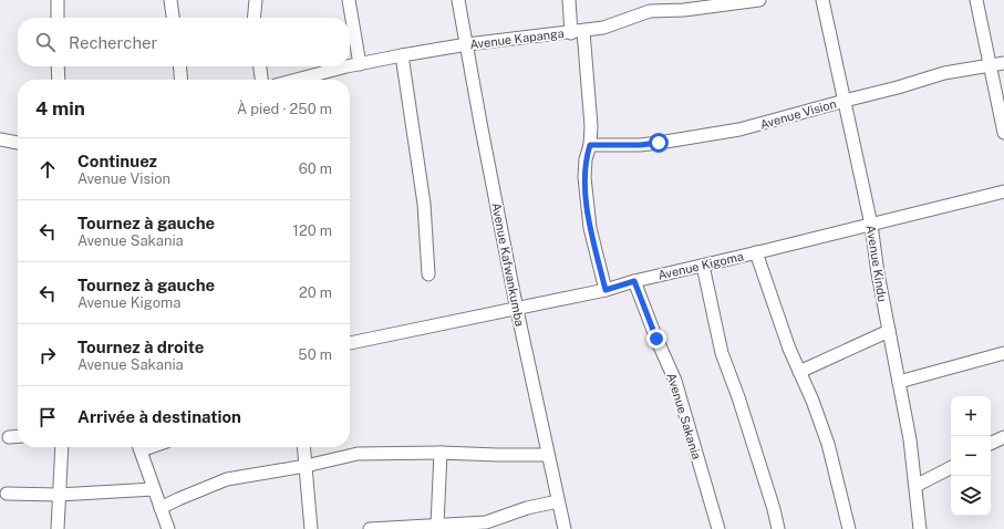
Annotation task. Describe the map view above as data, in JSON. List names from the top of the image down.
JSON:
{
  "streets": {
    "street": [
      "Avenue Kapanga",
      "Avenue Vision",
      "Avenue Kindu",
      "Avenue Kafwankumba",
      "Avenue Kigoma",
      "Avenue Sakania"
    ]
  },
  "crossings": [
    ["Avenue Kapanga", "Avenue Kafwankumba"],
    ["Avenue Vision", "Avenue Kindu"],
    ["Avenue Kindu", "Avenue Kigoma"],
    ["Avenue Kafwankumba", "Avenue Kigoma"],
    ["Avenue Kigoma", "Avenue Sakania"]
  ],
  "page": {
    "search": "Rechercher",
    "heading": ["4 min", "À pied · 250 m"],
    "list": [
      ["Continuez", "Avenue Vision", "60 m"],
      ["Tournez à gauche", "Avenue Sakania", "120 m"],
      ["Tournez à gauche", "Avenue Kigoma", "20 m"],
      ["Tournez à droite", "Avenue Sakania", "50 m"],
      "Arrivée à destination"
    ],
    "map_buttons": ["+", "−"]
  }
}
